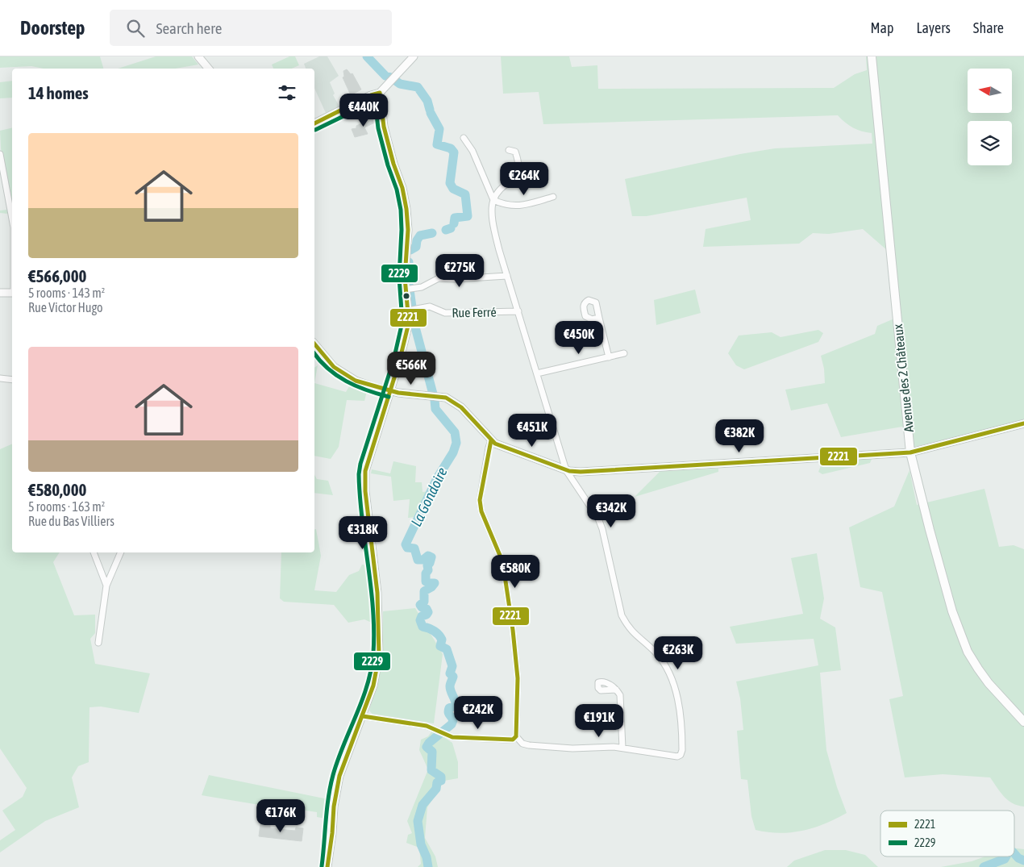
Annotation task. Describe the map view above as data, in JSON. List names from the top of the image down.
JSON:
{
  "streets": {
    "main road": ["Avenue des 2 Châteaux"],
    "street": ["Rue Ferré"]
  },
  "water": ["La Gondoire"],
  "lines": ["transit line 2221", "transit line 2229"],
  "legend": ["2221", "2229"],
  "north": "left",
  "page": {
    "header": "Doorstep",
    "search": "Search here",
    "nav": ["Map", "Layers", "Share"],
    "heading": "14 homes",
    "price": [
      "€440K",
      "€264K",
      "€275K",
      "€450K",
      "€566K",
      "€451K",
      "€382K",
      "€342K",
      "€318K",
      "€580K",
      "€263K",
      "€242K",
      "€191K",
      "€176K"
    ],
    "list": [
      {
        "name": "€566,000",
        "note": "5 rooms · 143 m² · Rue Victor Hugo"
      },
      {
        "name": "€580,000",
        "note": "5 rooms · 163 m² · Rue du Bas Villiers"
      }
    ]
  }
}
